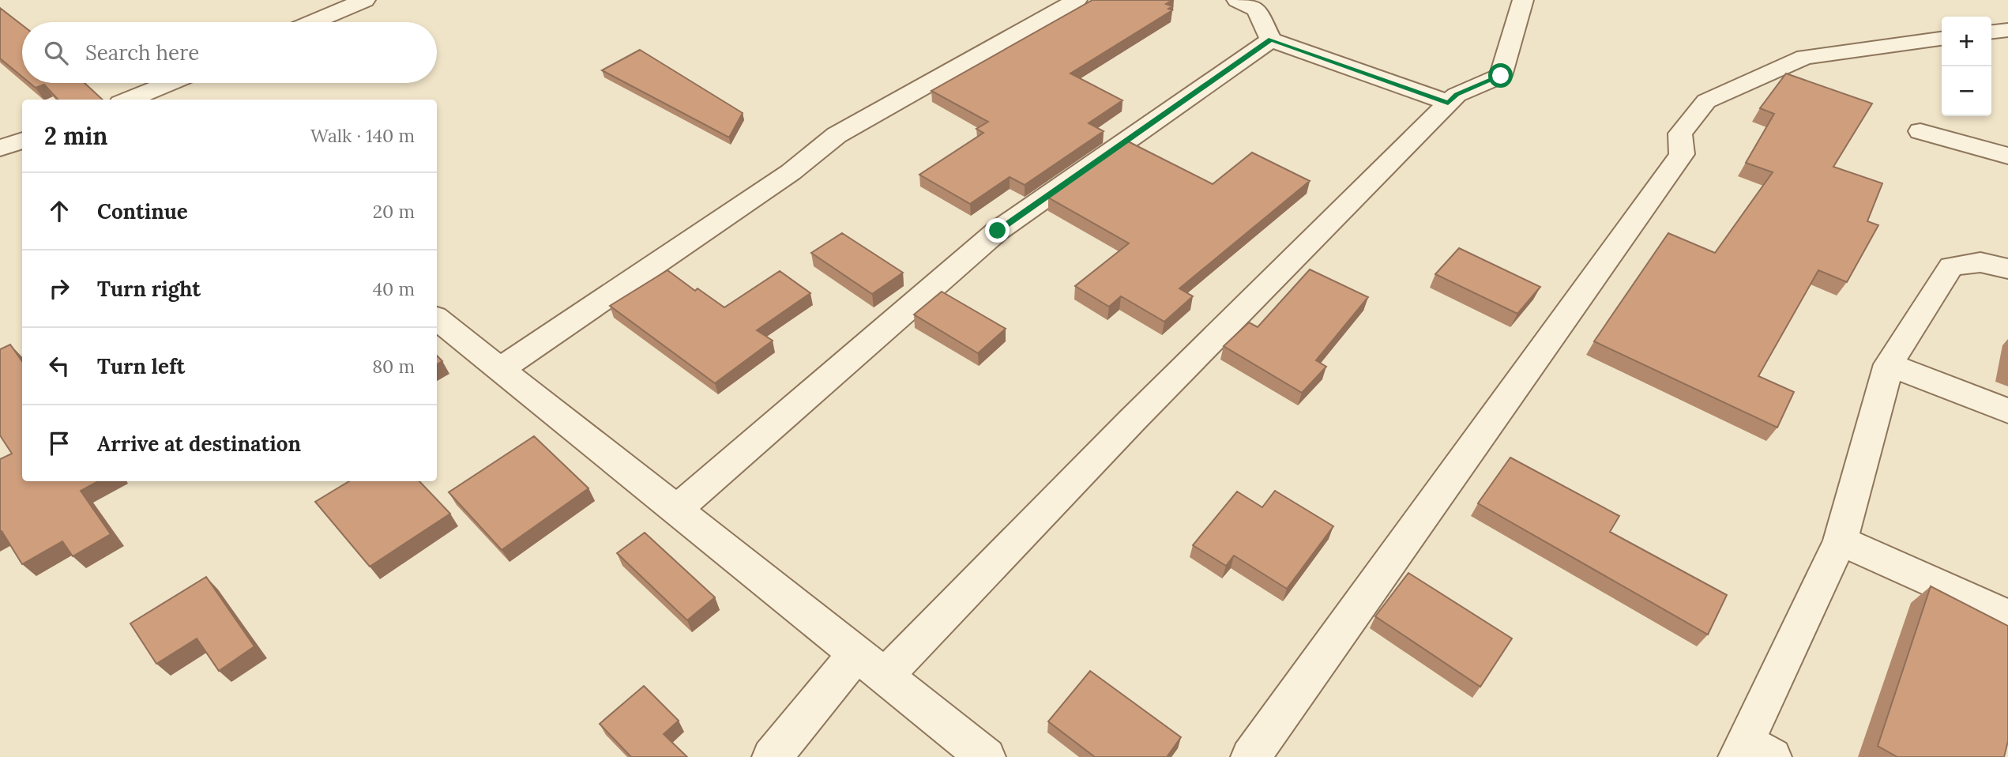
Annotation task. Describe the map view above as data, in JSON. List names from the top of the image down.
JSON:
{
  "page": {
    "map_buttons": ["+", "−"],
    "search": "Search here",
    "heading": ["2 min", "Walk · 140 m"],
    "list": [
      ["Continue", "20 m"],
      ["Turn right", "40 m"],
      ["Turn left", "80 m"],
      "Arrive at destination"
    ]
  }
}
